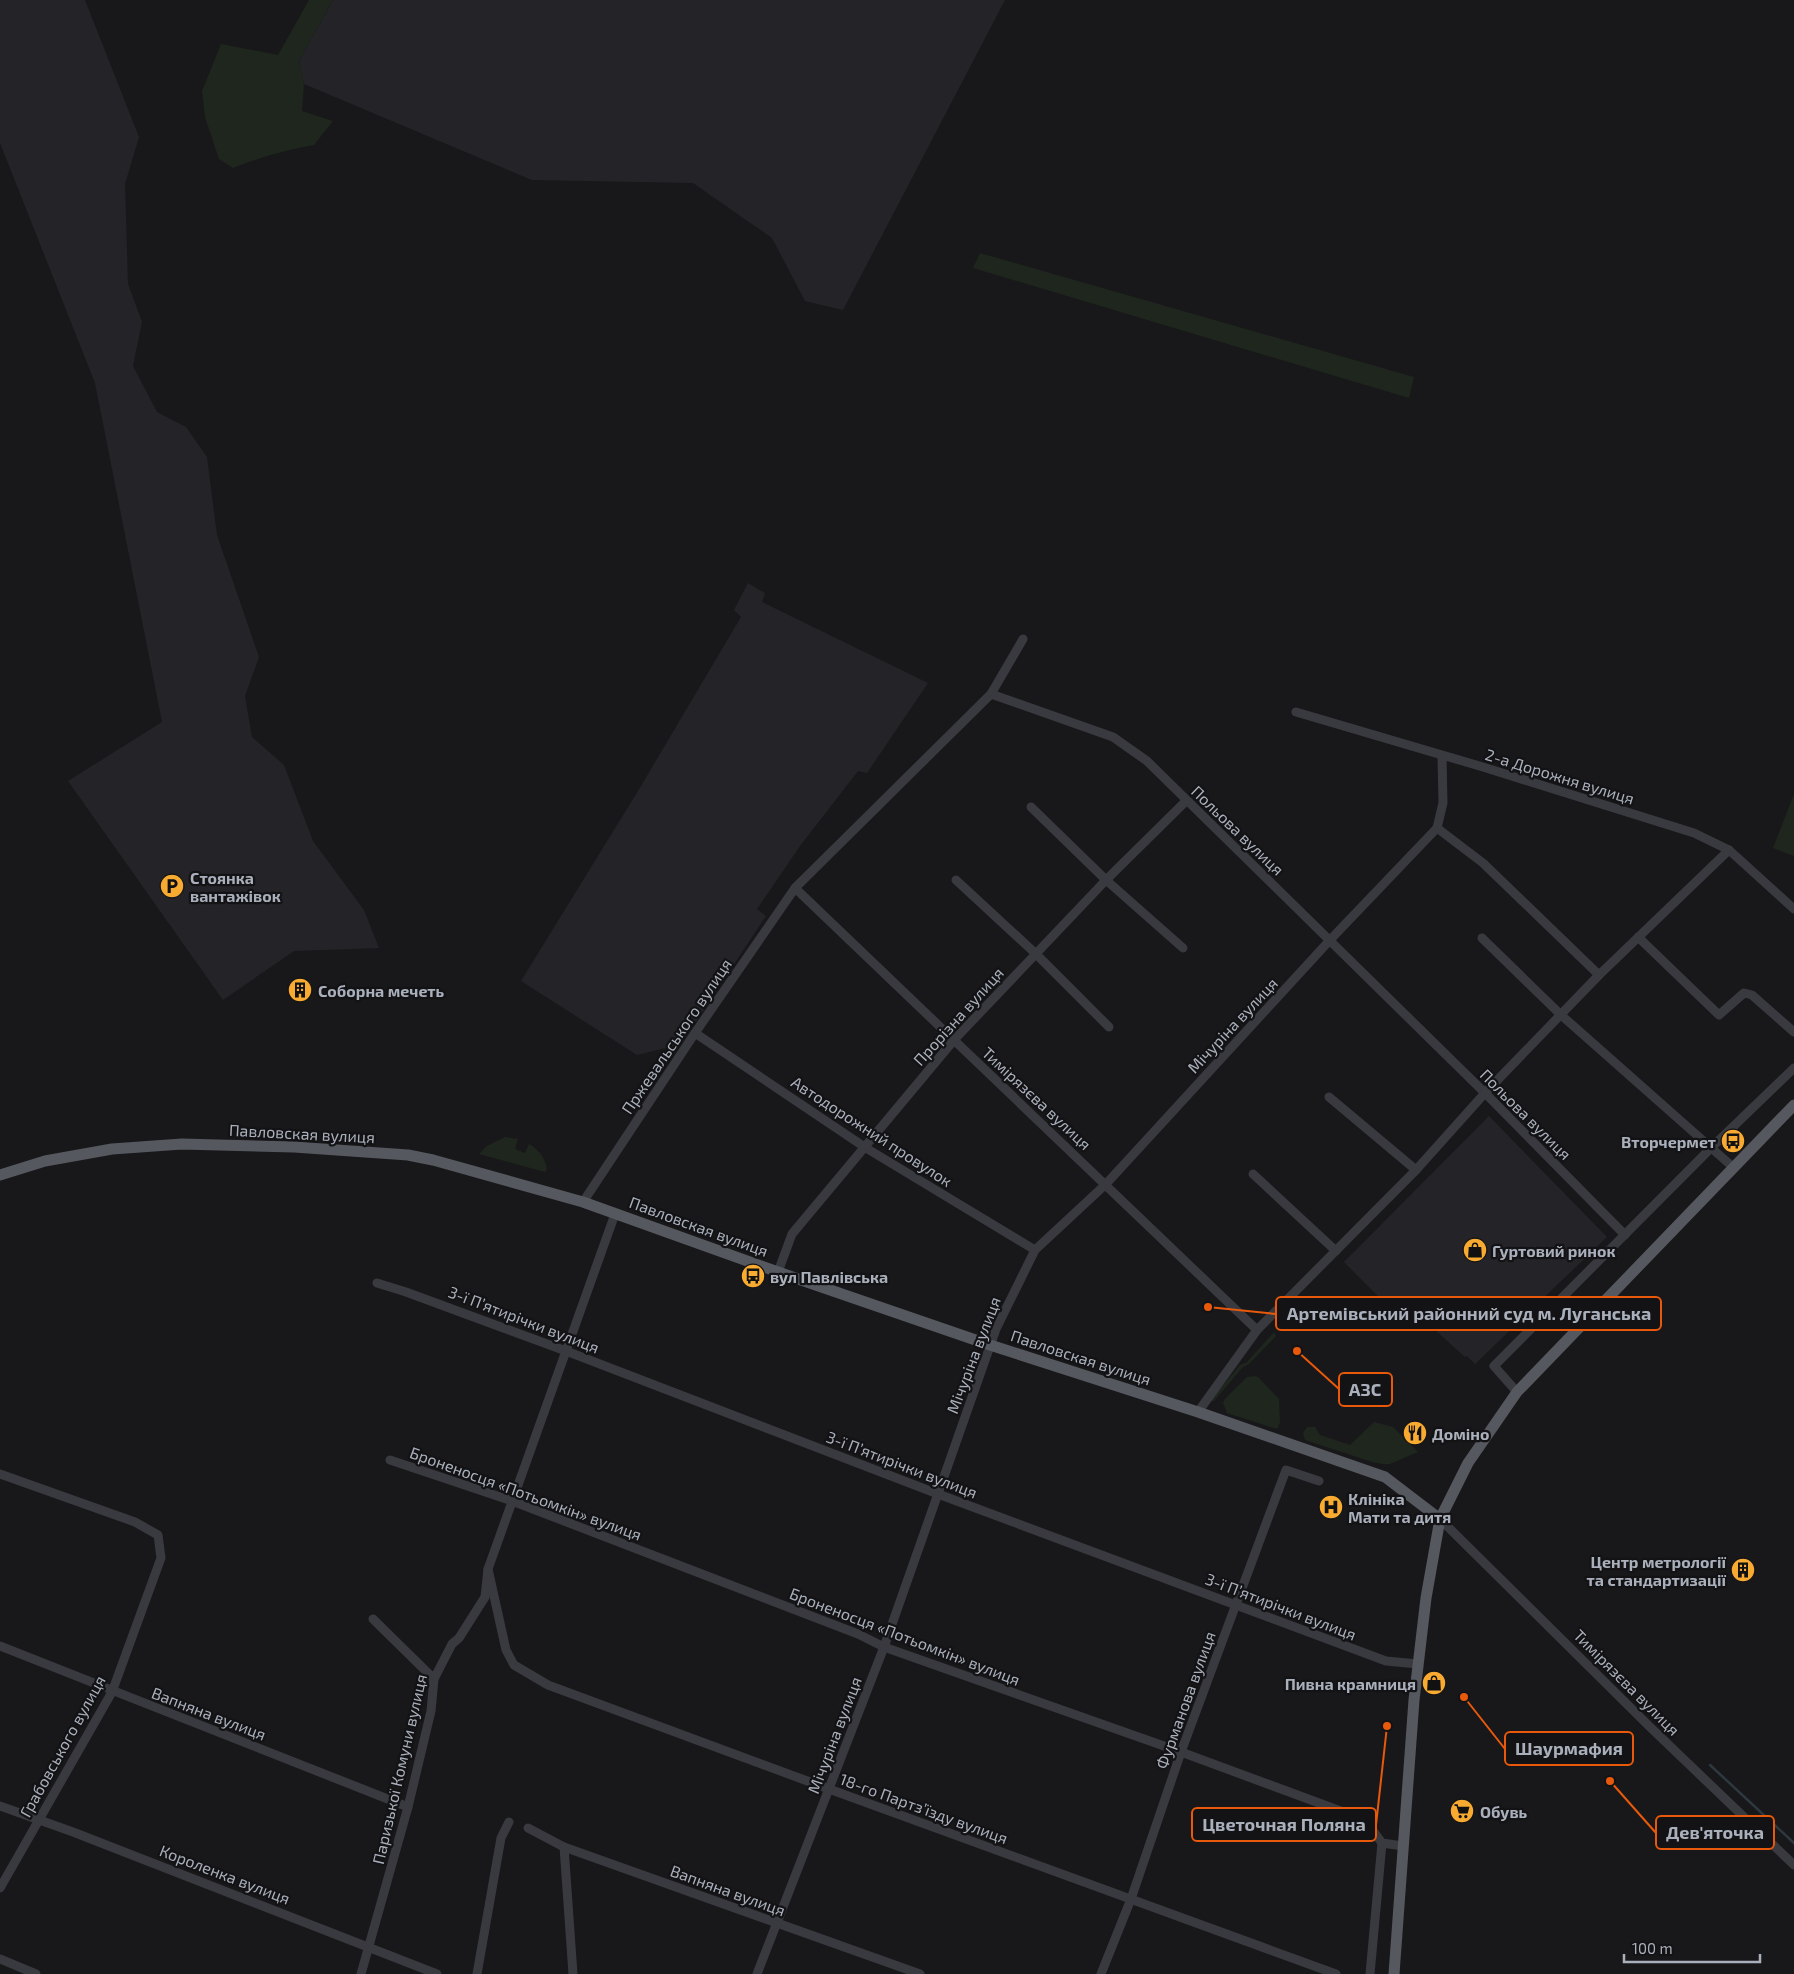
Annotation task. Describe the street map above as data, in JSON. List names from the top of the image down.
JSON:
{
  "streets": {
    "main road": ["Павловская вулиця"],
    "street": [
      "2-а Дорожня вулиця",
      "Польова вулиця",
      "Прорізна вулиця",
      "Мічуріна вулиця",
      "Пржевальського вулиця",
      "Тимірязєва вулиця",
      "Автодорожний провулок",
      "3-ї П’ятирічки вулиця",
      "Броненосця «Потьомкін» вулиця",
      "Фурманова вулиця",
      "Вапняна вулиця",
      "Грабовського вулиця",
      "Паризької Комуни вулиця",
      "18-го Партз’їзду вулиця",
      "Короленка вулиця"
    ]
  },
  "crossings": [
    ["Польова вулиця", "Прорізна вулиця"],
    ["Польова вулиця", "Мічуріна вулиця"],
    ["Прорізна вулиця", "Тимірязєва вулиця"],
    ["Прорізна вулиця", "Автодорожний провулок"],
    ["Прорізна вулиця", "Павловская вулиця"],
    ["Мічуріна вулиця", "Тимірязєва вулиця"],
    ["Мічуріна вулиця", "Автодорожний провулок"],
    ["Мічуріна вулиця", "Павловская вулиця"],
    ["Мічуріна вулиця", "3-ї П’ятирічки вулиця"],
    ["Мічуріна вулиця", "Броненосця «Потьомкін» вулиця"],
    ["Мічуріна вулиця", "Вапняна вулиця"],
    ["Мічуріна вулиця", "18-го Партз’їзду вулиця"],
    ["Пржевальського вулиця", "Тимірязєва вулиця"],
    ["Пржевальського вулиця", "Автодорожний провулок"],
    ["Пржевальського вулиця", "Павловская вулиця"],
    ["Тимірязєва вулиця", "Павловская вулиця"],
    ["Павловская вулиця", "Паризької Комуни вулиця"],
    ["3-ї П’ятирічки вулиця", "Фурманова вулиця"],
    ["3-ї П’ятирічки вулиця", "Паризької Комуни вулиця"],
    ["Броненосця «Потьомкін» вулиця", "Фурманова вулиця"],
    ["Броненосця «Потьомкін» вулиця", "Паризької Комуни вулиця"],
    ["Фурманова вулиця", "18-го Партз’їзду вулиця"],
    ["Вапняна вулиця", "Грабовського вулиця"],
    ["Вапняна вулиця", "Паризької Комуни вулиця"],
    ["Грабовського вулиця", "Короленка вулиця"],
    ["Паризької Комуни вулиця", "18-го Партз’їзду вулиця"],
    ["Паризької Комуни вулиця", "Короленка вулиця"]
  ],
  "places": {
    "parking": ["Стоянка вантажівок"],
    "building": ["Соборна мечеть", "Центр метрології та стандартизації"],
    "bus stop": ["Вторчермет", "вул Павлівська"],
    "shop": ["Гуртовий ринок", "Пивна крамниця"],
    "other": [
      "Артемівський районний суд м. Луганська",
      "АЗС",
      "Шаурмафия",
      "Цветочная Поляна",
      "Дев'яточка"
    ],
    "restaurant": ["Доміно"],
    "hospital": ["Клініка Мати та дитя"],
    "supermarket": ["Обувь"]
  },
  "scale_bar": "100 m"
}
